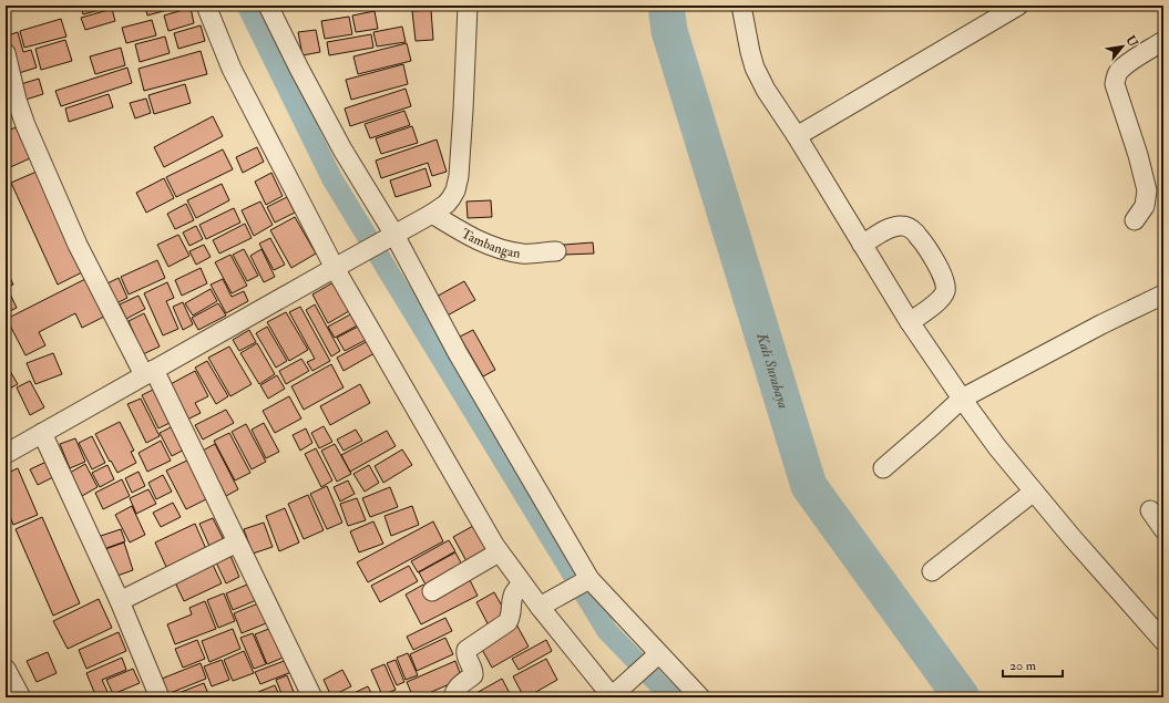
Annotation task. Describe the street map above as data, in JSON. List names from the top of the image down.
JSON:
{
  "streets": {
    "street": ["Tambangan"]
  },
  "water": ["Kali Surabaya"],
  "scale_bar": "20 m",
  "north": "top right"
}
